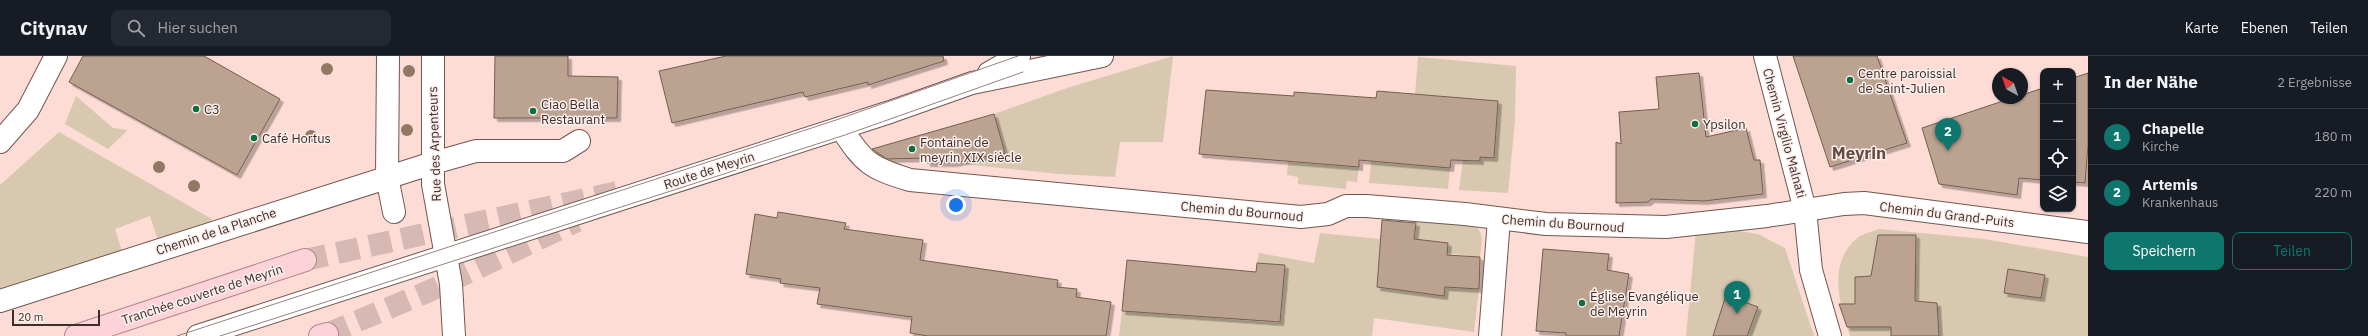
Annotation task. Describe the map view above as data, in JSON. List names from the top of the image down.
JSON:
{
  "streets": {
    "main road": ["Tranchée couverte de Meyrin"],
    "street": [
      "Chemin Virgilio Malnati",
      "Rue des Arpenteurs",
      "Route de Meyrin",
      "Chemin du Bournoud",
      "Chemin du Grand-Puits",
      "Chemin de la Planche"
    ]
  },
  "crossings": [
    ["Chemin Virgilio Malnati", "Chemin du Bournoud"],
    ["Chemin Virgilio Malnati", "Chemin du Grand-Puits"],
    ["Rue des Arpenteurs", "Route de Meyrin"],
    ["Rue des Arpenteurs", "Chemin de la Planche"],
    ["Route de Meyrin", "Chemin du Bournoud"],
    ["Chemin du Bournoud", "Chemin du Grand-Puits"]
  ],
  "districts": ["Meyrin"],
  "places": [
    "Centre paroissial de Saint-Julien",
    "C3",
    "Ciao Bella Restaurant",
    "Ypsilon",
    "Café Hortus",
    "Fontaine de meyrin XIX siècle",
    "Église Evangélique de Meyrin"
  ],
  "scale_bar": "20 m",
  "north": "top left",
  "page": {
    "header": "Citynav",
    "search": "Hier suchen",
    "nav": ["Karte", "Ebenen", "Teilen"],
    "heading": ["In der Nähe", "2 Ergebnisse"],
    "map_buttons": ["+", "−"],
    "list": [
      {
        "mark": "1",
        "name": "Chapelle",
        "note": "Kirche",
        "value": "180 m"
      },
      {
        "mark": "2",
        "name": "Artemis",
        "note": "Krankenhaus",
        "value": "220 m"
      }
    ],
    "pins": ["2", "1"],
    "buttons": ["Speichern", "Teilen"],
    "scale": "20 m"
  }
}
